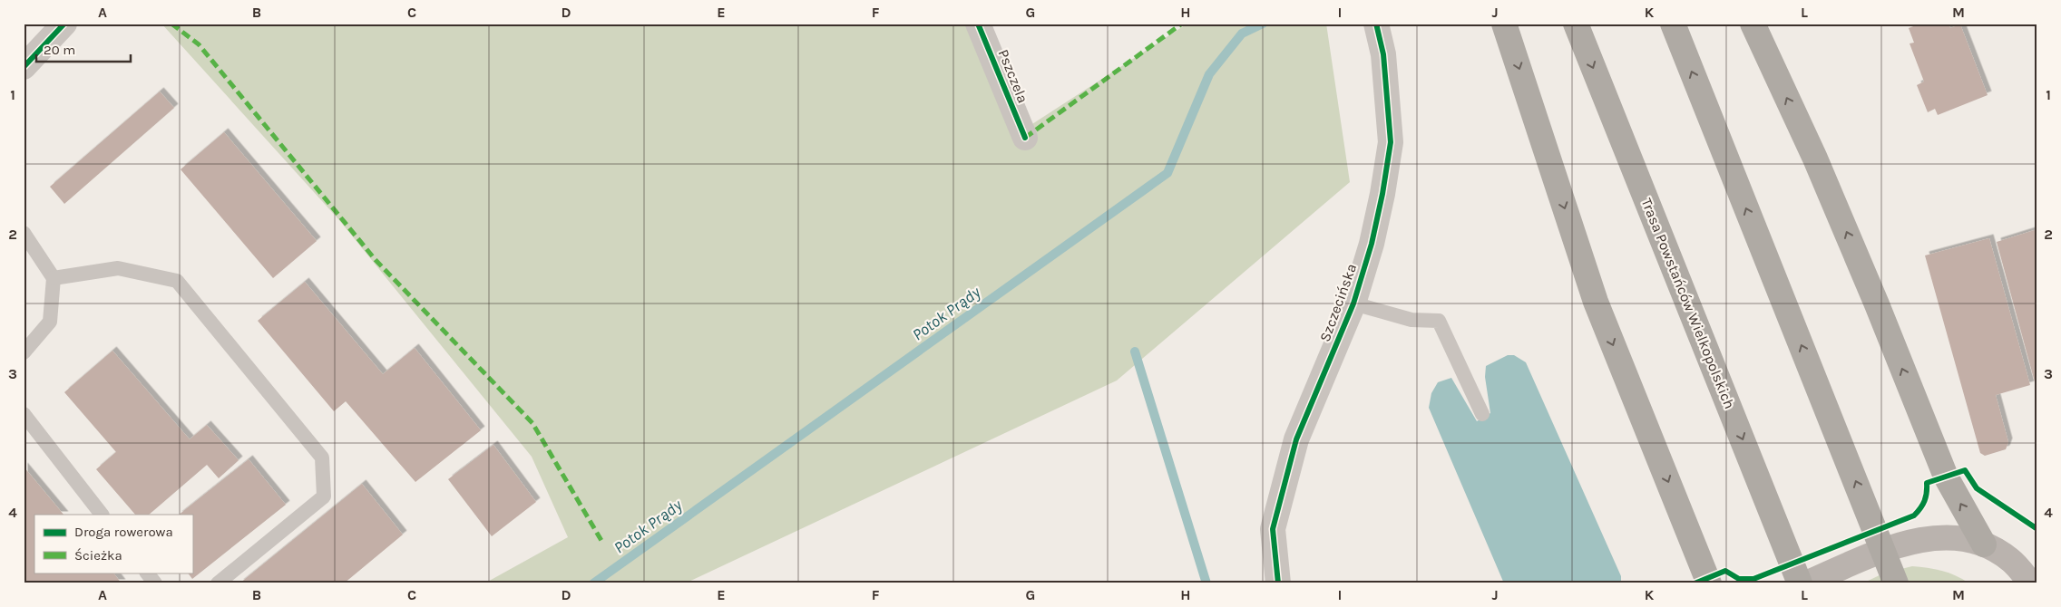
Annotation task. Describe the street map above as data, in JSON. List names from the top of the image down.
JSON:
{
  "streets": {
    "highway": ["Trasa Powstańców Wielkopolskich"],
    "street": ["Pszczela", "Szczecińska"]
  },
  "water": ["Potok Prądy"],
  "legend": ["Droga rowerowa", "Ścieżka"],
  "scale_bar": "20 m",
  "grid": {
    "columns": [
      "A",
      "B",
      "C",
      "D",
      "E",
      "F",
      "G",
      "H",
      "I",
      "J",
      "K",
      "L",
      "M"
    ],
    "rows": [
      "1",
      "2",
      "3",
      "4"
    ]
  }
}
